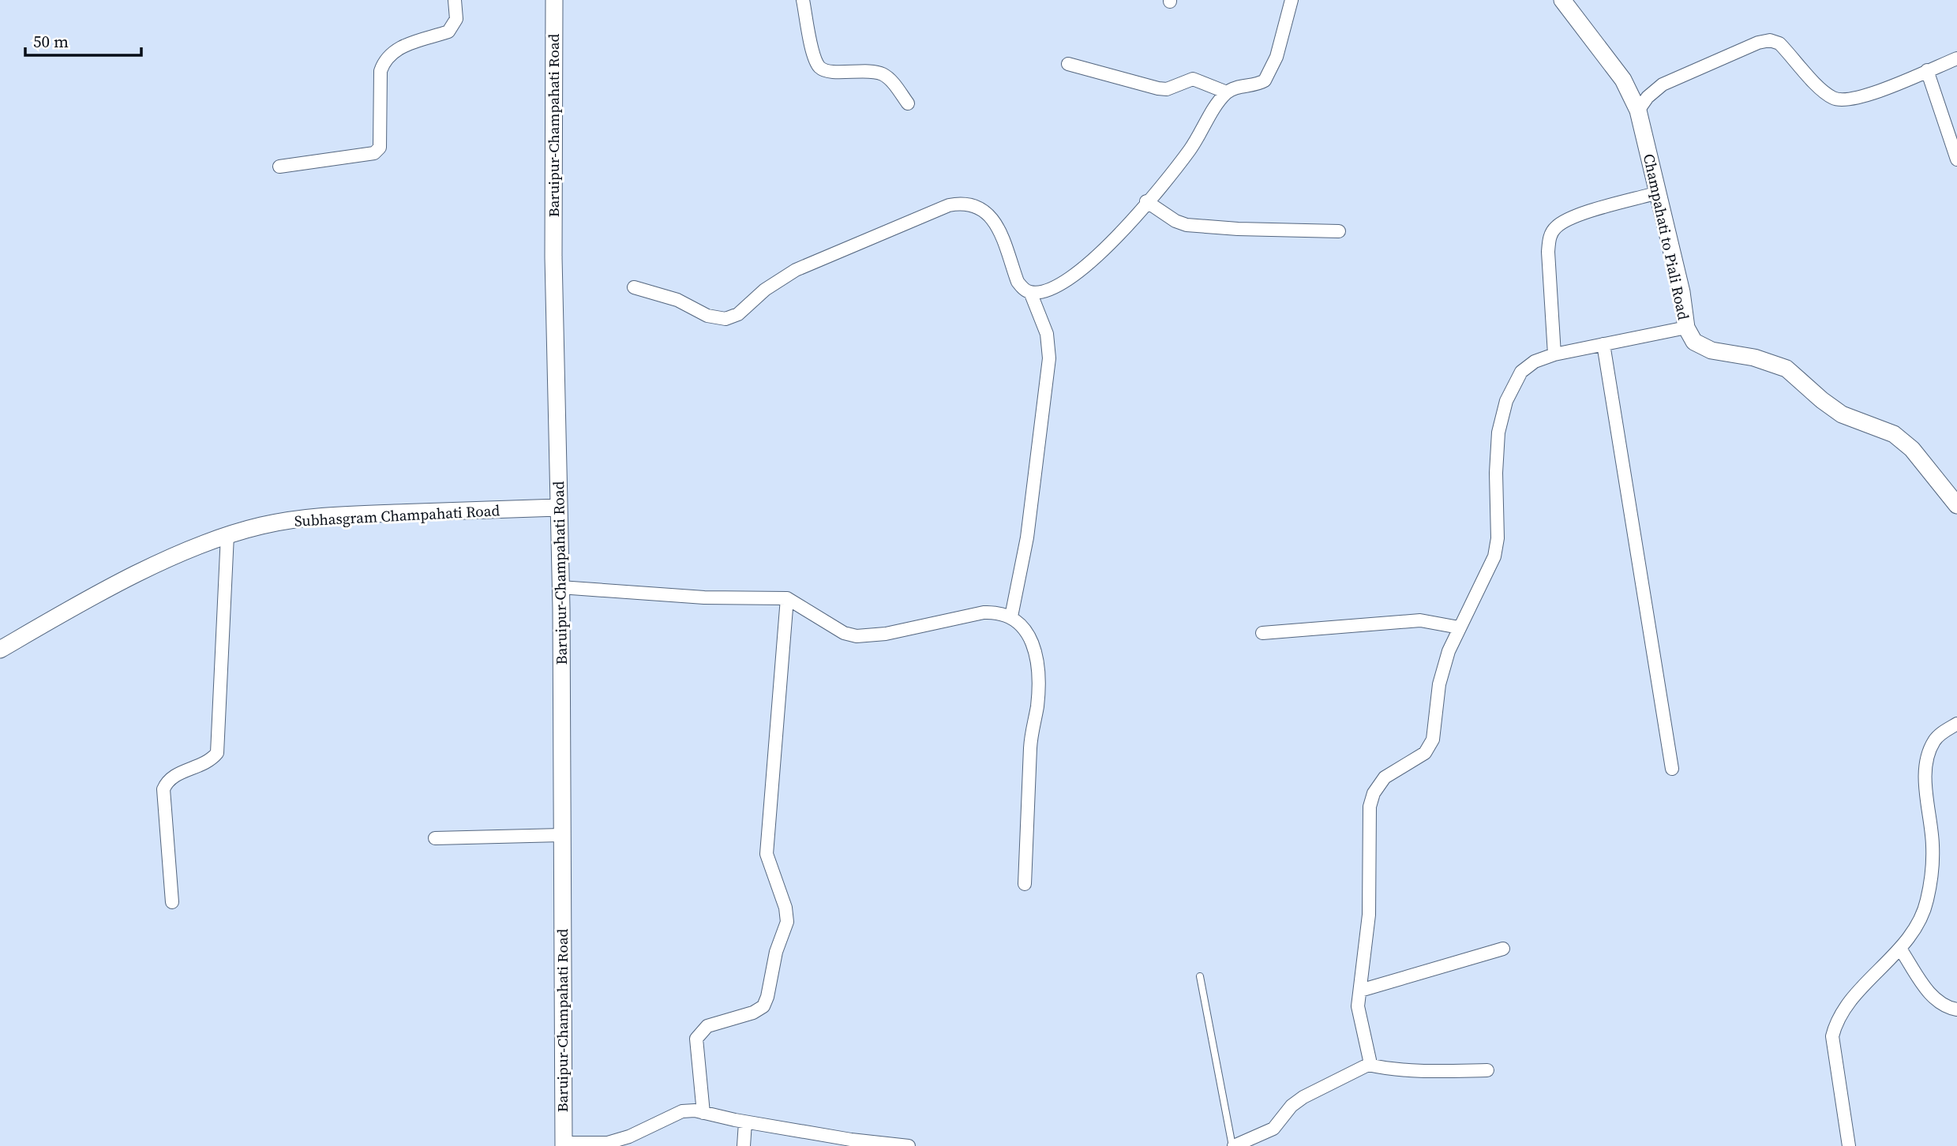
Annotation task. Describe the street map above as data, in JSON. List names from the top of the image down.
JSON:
{
  "streets": {
    "main road": ["Baruipur-Champahati Road", "Champahati to Piali Road", "Subhasgram Champahati Road"]
  },
  "crossings": [
    ["Baruipur-Champahati Road", "Subhasgram Champahati Road"]
  ],
  "scale_bar": "50 m"
}
